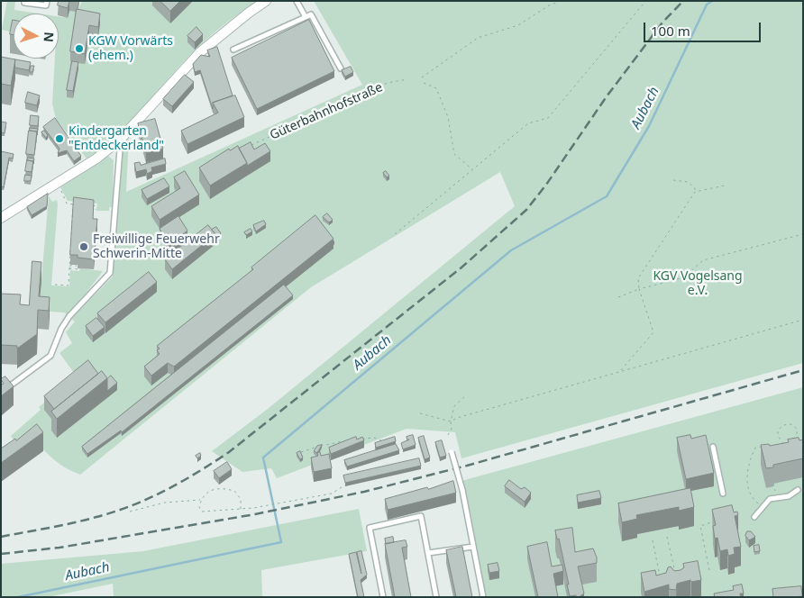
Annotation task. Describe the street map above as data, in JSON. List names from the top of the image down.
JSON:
{
  "streets": {
    "path": ["Güterbahnhofstraße"]
  },
  "water": ["Aubach"],
  "parks": ["KGV Vogelsang e.V."],
  "places": ["KGW Vorwärts (ehem.)", "Kindergarten \"Entdeckerland\"", "Freiwillige Feuerwehr Schwerin-Mitte"],
  "scale_bar": "100 m",
  "north": "right"
}
